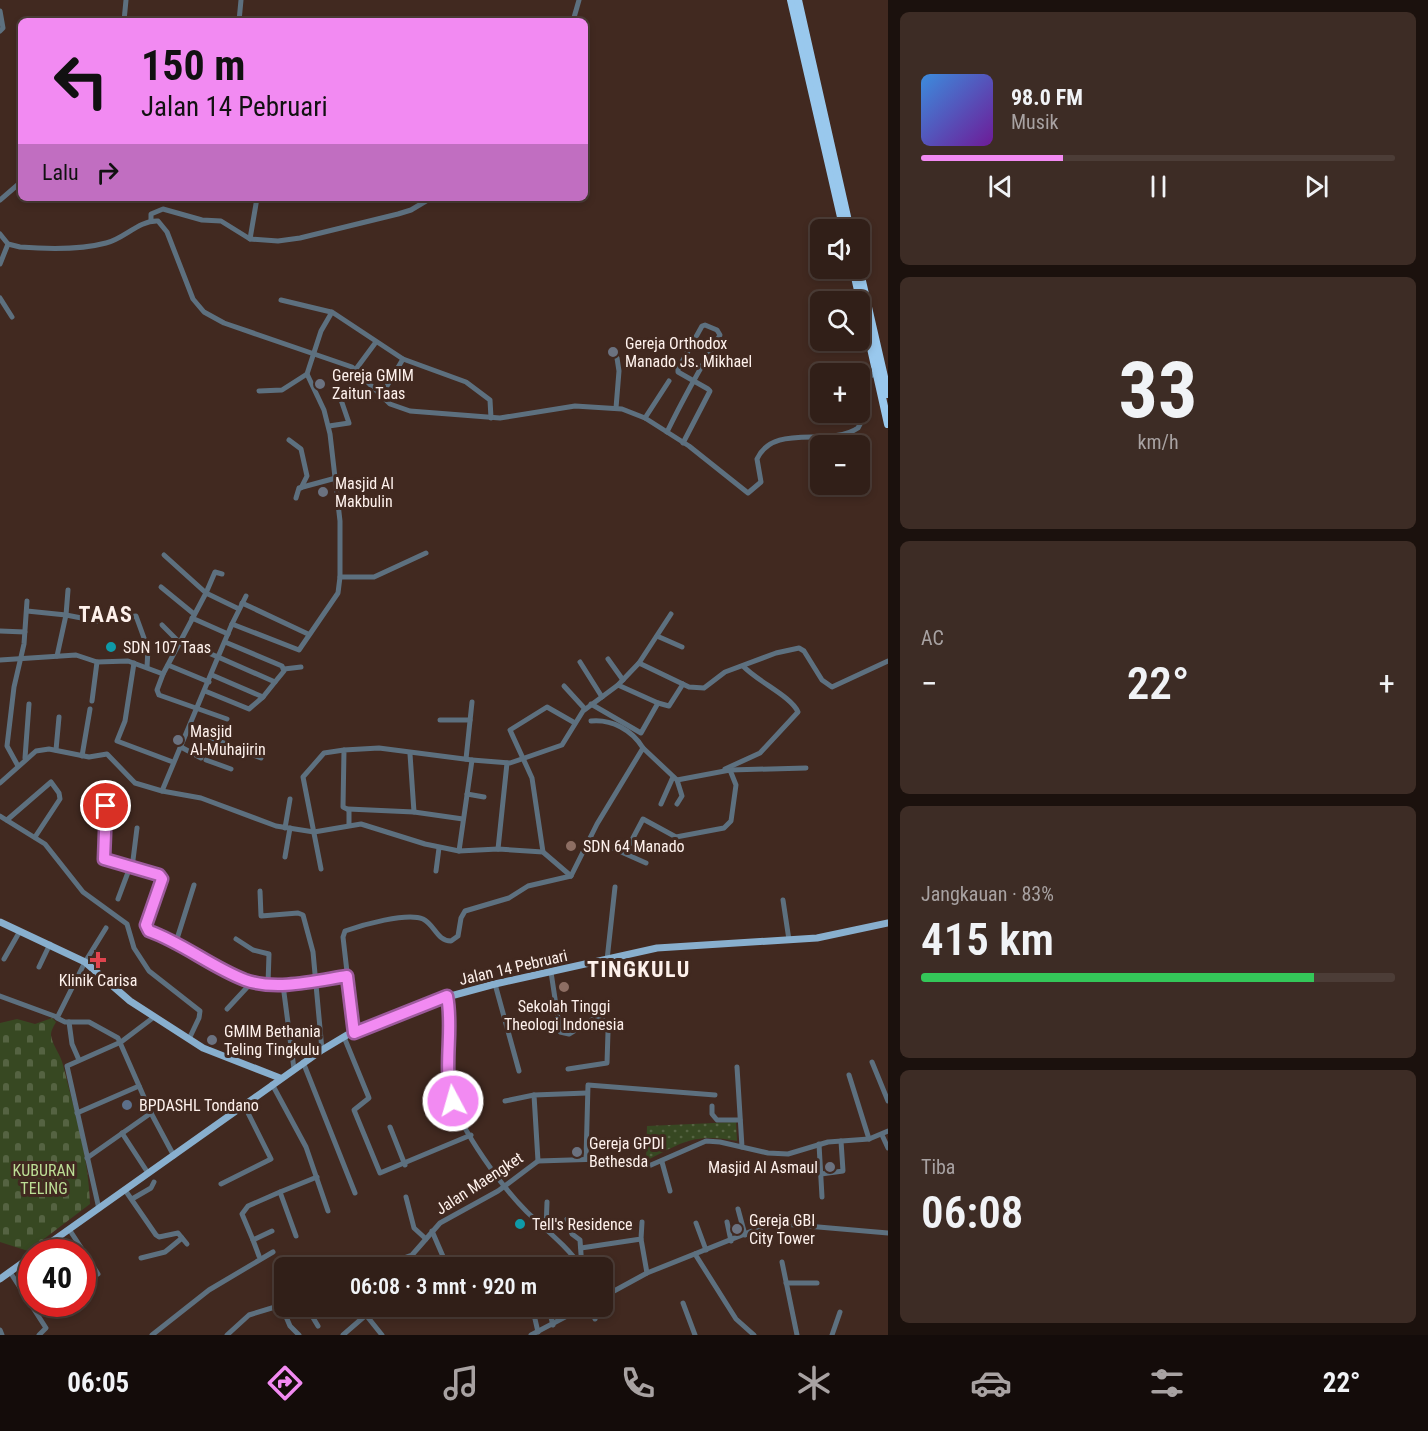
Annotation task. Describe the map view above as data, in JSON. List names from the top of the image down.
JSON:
{
  "streets": {
    "main road": ["Jalan 14 Pebruari"],
    "street": ["Jalan Maengket"]
  },
  "districts": ["TAAS", "TINGKULU"],
  "parks": ["KUBURAN TELING"],
  "places": {
    "other": [
      "Gereja Orthodox Manado Js. Mikhael",
      "Gereja GMIM Zaitun Taas",
      "Masjid Al Makbulin",
      "SDN 107 Taas",
      "Masjid Al-Muhajirin",
      "SDN 64 Manado",
      "Sekolah Tinggi Theologi Indonesia",
      "GMIM Bethania Teling Tingkulu",
      "BPDASHL Tondano",
      "Gereja GPDI Bethesda",
      "Masjid Al Asmaul",
      "Tell's Residence",
      "Gereja GBI City Tower"
    ],
    "health": ["Klinik Carisa"]
  },
  "page": {
    "turn": ["150 m", "Jalan 14 Pebruari"],
    "song": ["98.0 FM", "Musik"],
    "then": "Lalu",
    "map_buttons": ["+", "−"],
    "tile": [
      ["33", "km/h"],
      "AC",
      ["Jangkauan · 83%", "415 km"],
      ["Tiba", "06:08"]
    ],
    "heat": ["−", "22°", "+"],
    "limit": "40",
    "trip": "06:08 · 3 mnt · 920 m",
    "tabs": ["06:05", "22°"]
  }
}
